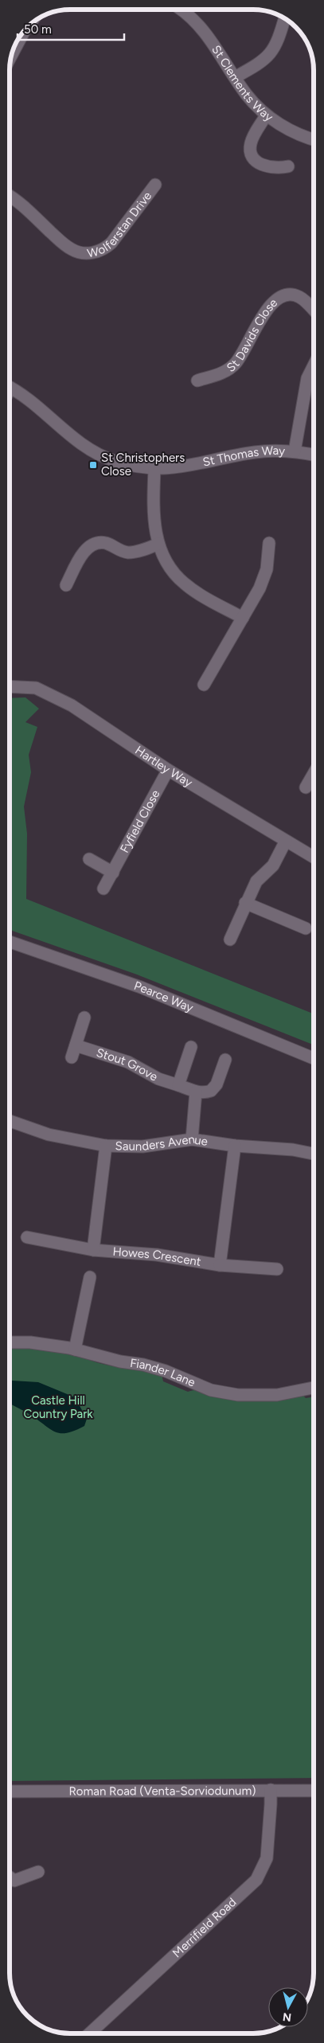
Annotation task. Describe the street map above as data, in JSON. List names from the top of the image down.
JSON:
{
  "streets": {
    "street": [
      "St Clements Way",
      "Wolferstan Drive",
      "St Davids Close",
      "St Thomas Way",
      "Hartley Way",
      "Fyfield Close",
      "Pearce Way",
      "Stout Grove",
      "Saunders Avenue",
      "Howes Crescent",
      "Fiander Lane",
      "Roman Road (Venta-Sorviodunum)",
      "Merrifield Road"
    ]
  },
  "crossings": [
    ["Hartley Way", "Fyfield Close"],
    ["Roman Road (Venta-Sorviodunum)", "Merrifield Road"]
  ],
  "parks": ["Castle Hill Country Park"],
  "places": {
    "transit": ["St Christophers Close"]
  },
  "scale_bar": "50 m",
  "north": "bottom"
}
